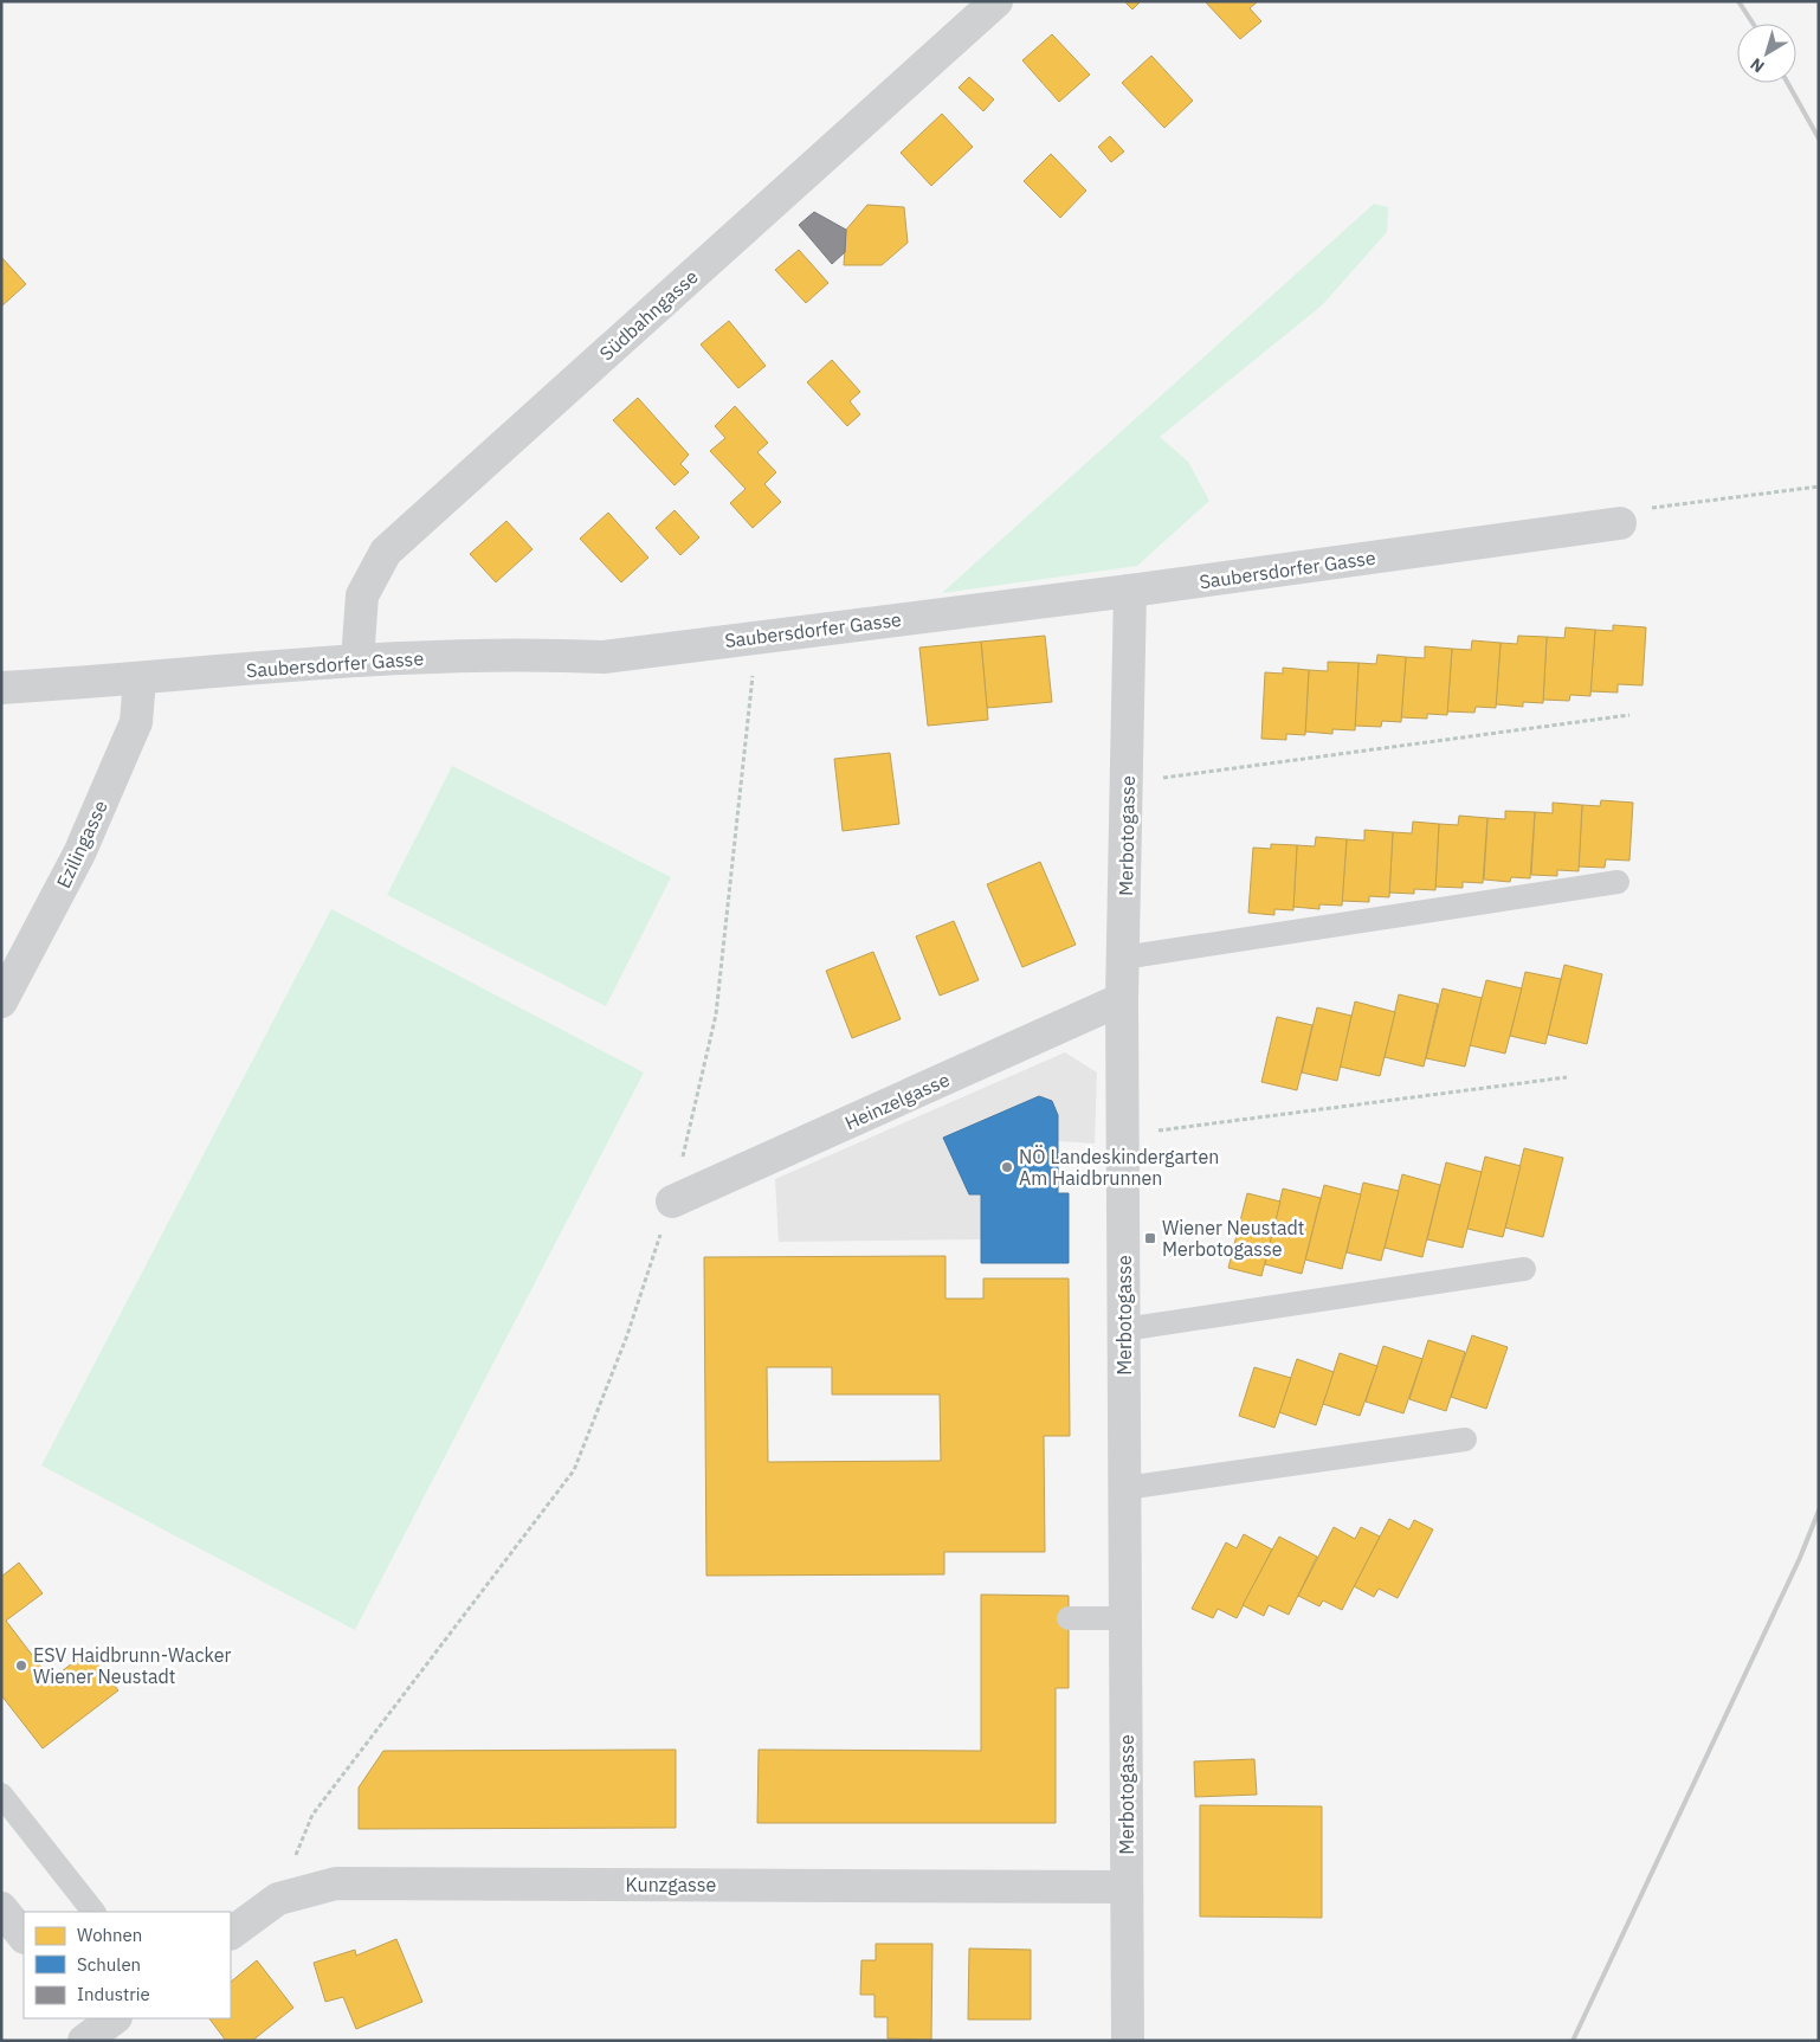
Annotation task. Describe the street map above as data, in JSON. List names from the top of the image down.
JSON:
{
  "streets": {
    "street": [
      "Südbahngasse",
      "Saubersdorfer Gasse",
      "Merbotogasse",
      "Ezilingasse",
      "Heinzelgasse",
      "Kunzgasse"
    ]
  },
  "crossings": [
    ["Südbahngasse", "Saubersdorfer Gasse"],
    ["Saubersdorfer Gasse", "Merbotogasse"],
    ["Saubersdorfer Gasse", "Ezilingasse"],
    ["Merbotogasse", "Heinzelgasse"],
    ["Merbotogasse", "Kunzgasse"]
  ],
  "places": {
    "other": ["NÖ Landeskindergarten Am Haidbrunnen", "ESV Haidbrunn-Wacker Wiener Neustadt"],
    "transit": ["Wiener Neustadt Merbotogasse"]
  },
  "legend": ["Wohnen", "Schulen", "Industrie"],
  "north": "bottom left"
}
